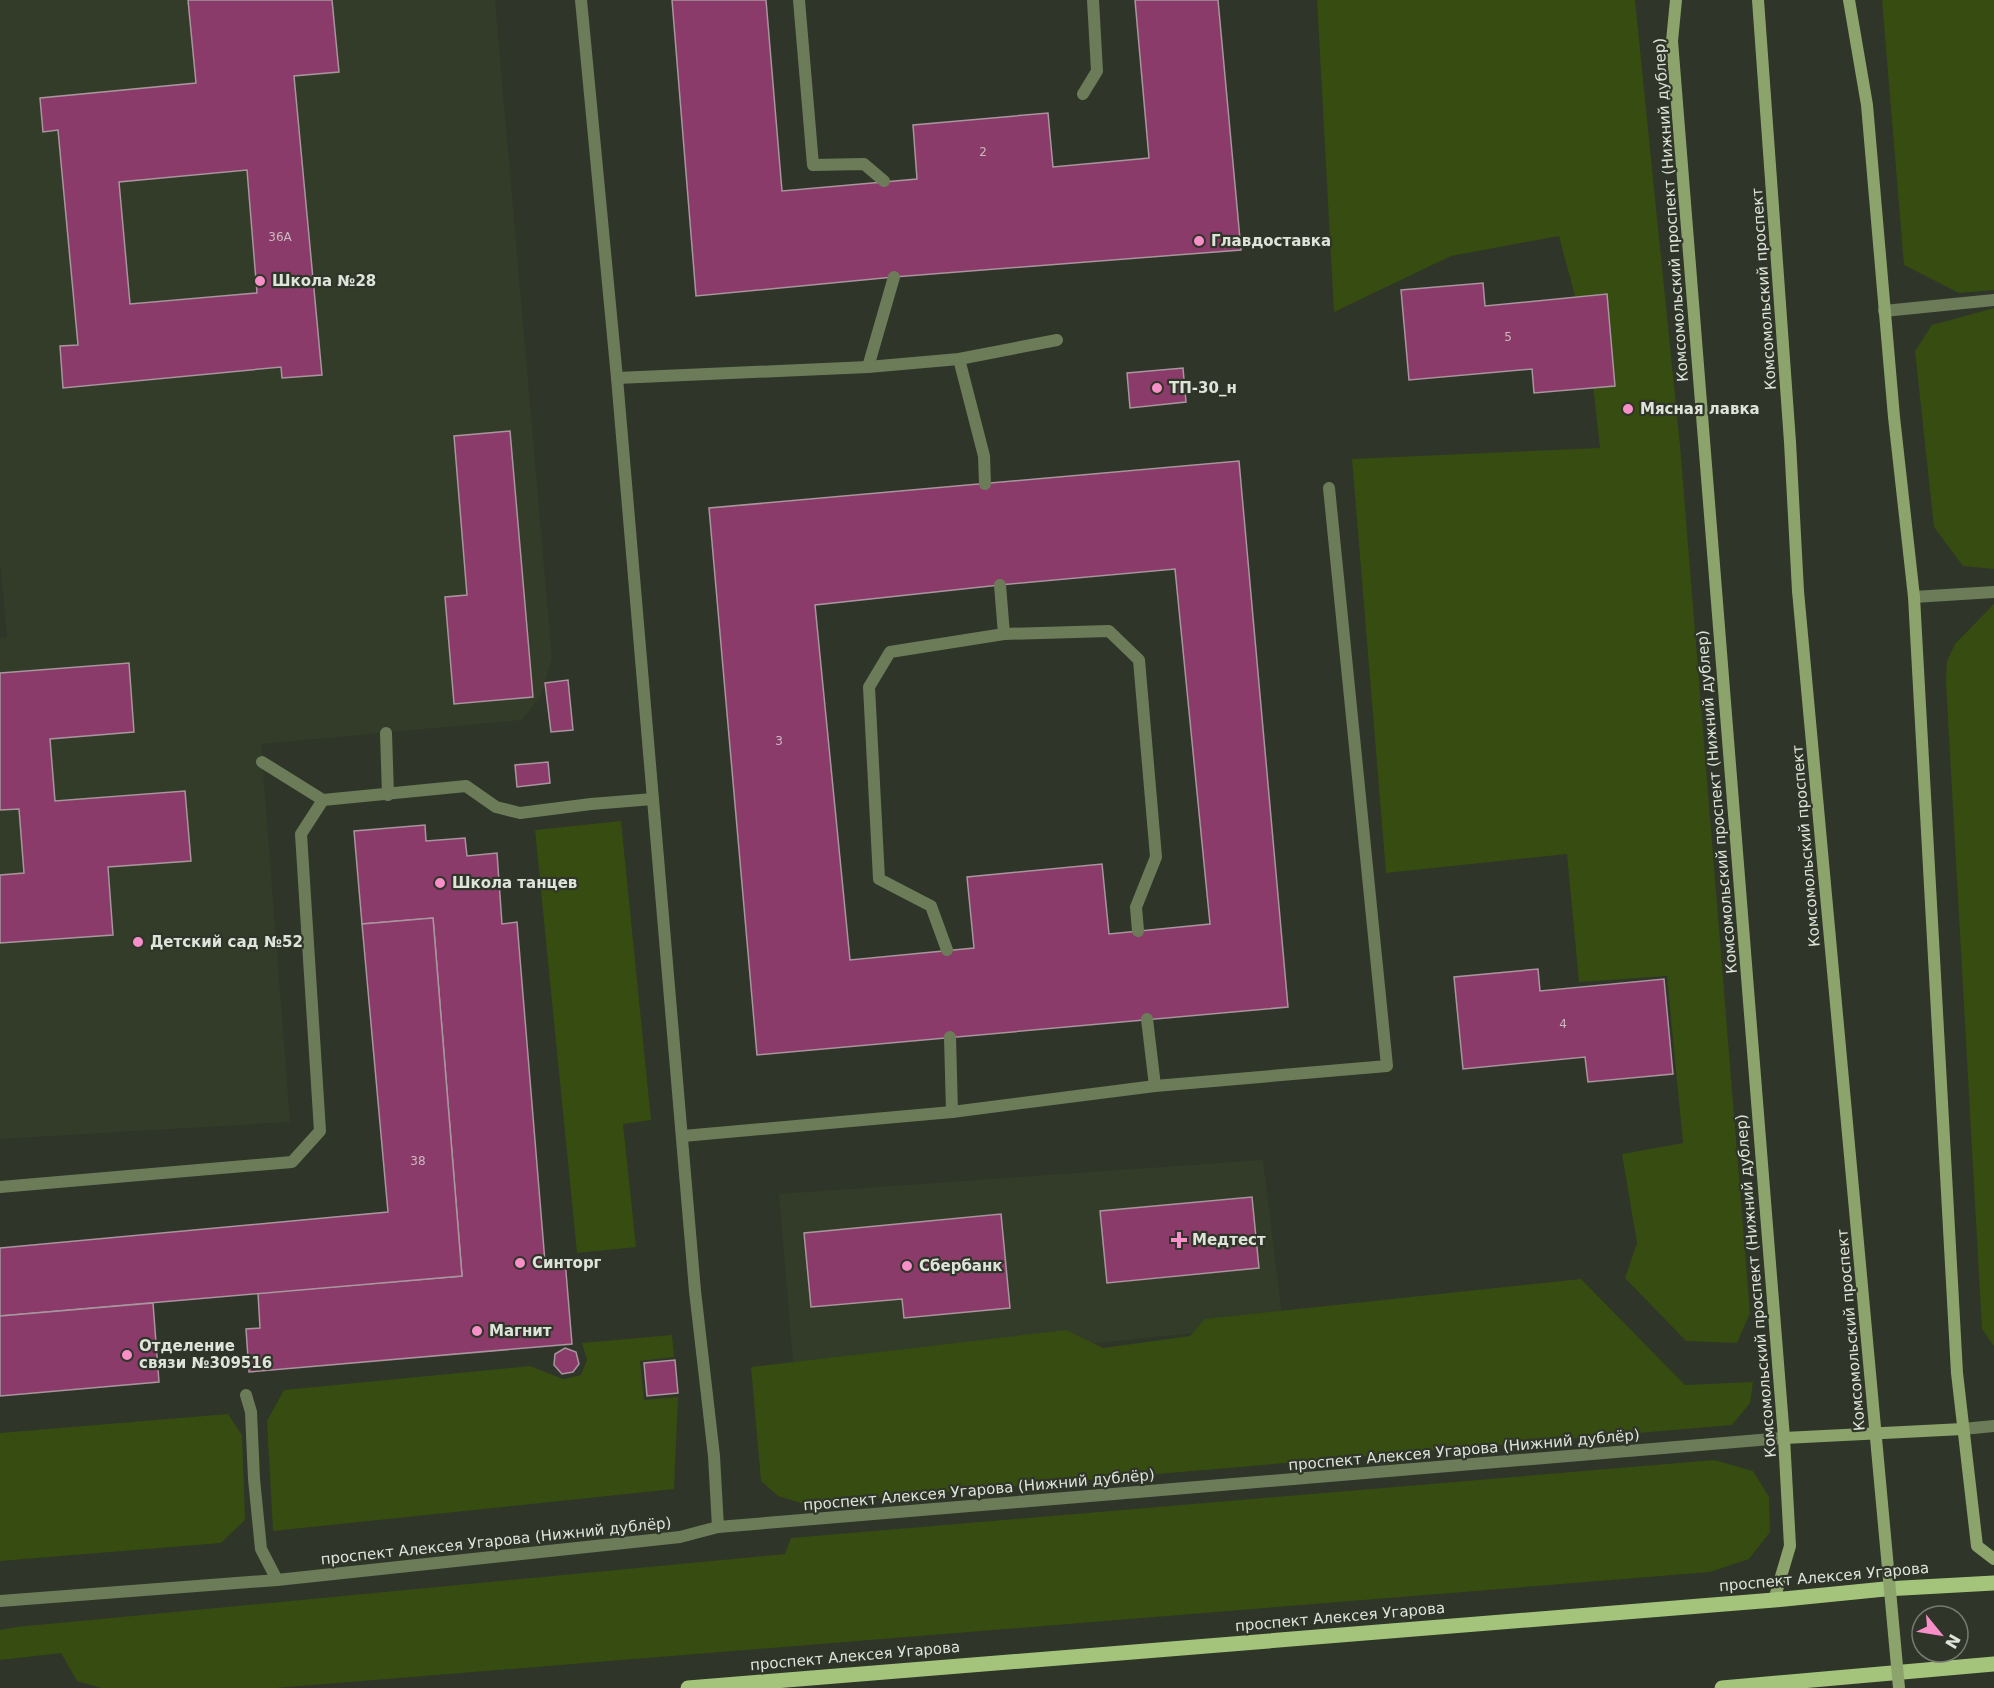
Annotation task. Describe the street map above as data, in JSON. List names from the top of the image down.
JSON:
{
  "streets": {
    "main road": ["проспект Алексея Угарова"],
    "street": ["Комсомольский проспект (Нижний дублер)", "Комсомольский проспект", "проспект Алексея Угарова (Нижний дублёр)"]
  },
  "crossings": [
    ["Комсомольский проспект (Нижний дублер)", "проспект Алексея Угарова (Нижний дублёр)"],
    ["Комсомольский проспект (Нижний дублер)", "проспект Алексея Угарова"]
  ],
  "places": {
    "other": [
      "Главдоставка",
      "Школа №28",
      "ТП-30_н",
      "Мясная лавка",
      "Школа танцев",
      "Детский сад №52",
      "Синторг",
      "Сбербанк",
      "Магнит",
      "Отделение связи №309516"
    ],
    "health": ["Медтест"]
  },
  "house_numbers": [
    "2",
    "36А",
    "5",
    "3",
    "4",
    "38"
  ],
  "north": "bottom right"
}
